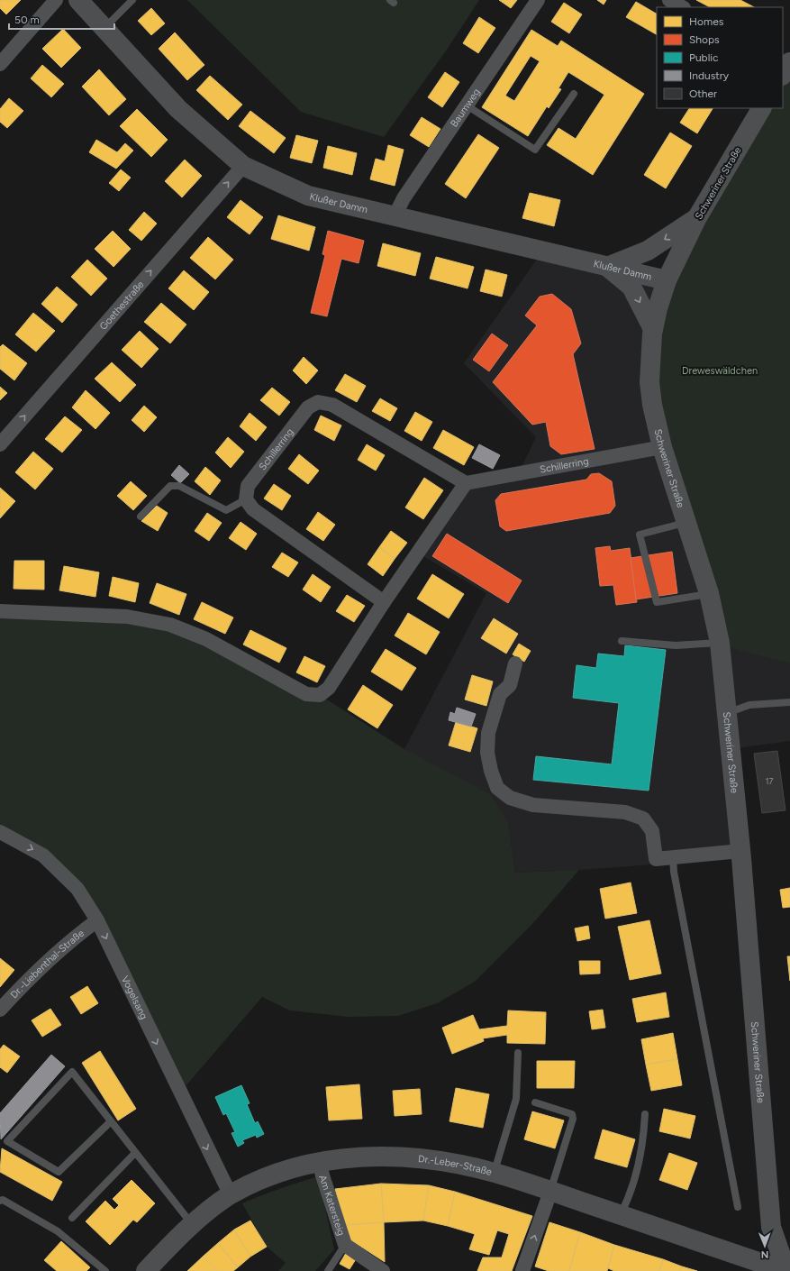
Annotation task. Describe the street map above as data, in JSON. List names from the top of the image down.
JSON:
{
  "streets": {
    "main road": ["Schweriner Straße", "Klußer Damm", "Dr.-Leber-Straße"],
    "street": [
      "Baumweg",
      "Goethestraße",
      "Schillerring",
      "Dr.-Liebenthal-Straße",
      "Vogelsang",
      "Am Katersteig"
    ]
  },
  "crossings": [
    ["Baumweg", "Klußer Damm"],
    ["Schweriner Straße", "Klußer Damm"],
    ["Schweriner Straße", "Schillerring"],
    ["Schweriner Straße", "Dr.-Leber-Straße"],
    ["Klußer Damm", "Goethestraße"],
    ["Dr.-Liebenthal-Straße", "Vogelsang"],
    ["Vogelsang", "Dr.-Leber-Straße"],
    ["Dr.-Leber-Straße", "Am Katersteig"]
  ],
  "one_way": ["Goethestraße", "Vogelsang"],
  "parks": ["Dreweswäldchen"],
  "house_numbers": ["17"],
  "legend": [
    "Homes",
    "Shops",
    "Public",
    "Industry",
    "Other"
  ],
  "scale_bar": "50 m",
  "north": "bottom"
}
